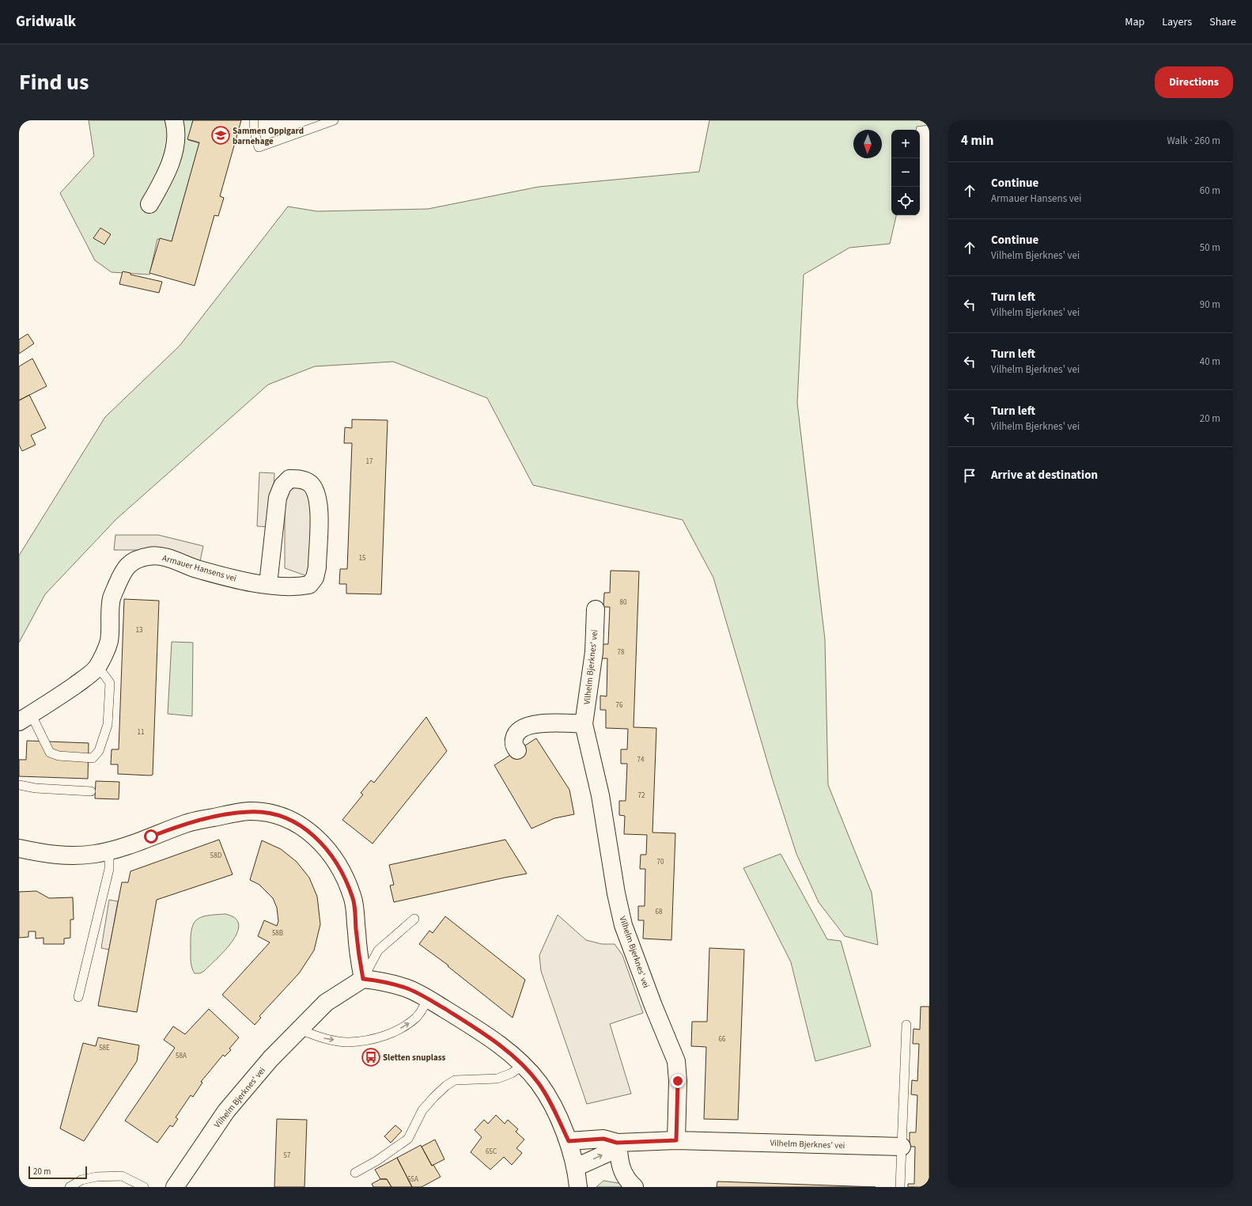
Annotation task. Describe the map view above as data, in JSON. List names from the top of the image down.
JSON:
{
  "streets": {
    "street": ["Armauer Hansens vei", "Vilhelm Bjerknes' vei"]
  },
  "places": {
    "school or university": ["Sammen Oppigard barnehage"],
    "bus stop": ["Sletten snuplass"]
  },
  "house_numbers": [
    "17",
    "15",
    "80",
    "13",
    "78",
    "76",
    "11",
    "74",
    "72",
    "58D",
    "70",
    "68",
    "58B",
    "66",
    "58E",
    "58A",
    "65C",
    "57",
    "65A"
  ],
  "scale_bar": "20 m",
  "north": "bottom",
  "page": {
    "header": "Gridwalk",
    "nav": ["Map", "Layers", "Share"],
    "title": "Find us",
    "buttons": "Directions",
    "heading": ["4 min", "Walk · 260 m"],
    "map_buttons": ["+", "−"],
    "list": [
      ["Continue", "Armauer Hansens vei", "60 m"],
      ["Continue", "Vilhelm Bjerknes' vei", "50 m"],
      ["Turn left", "Vilhelm Bjerknes' vei", "90 m"],
      ["Turn left", "Vilhelm Bjerknes' vei", "40 m"],
      ["Turn left", "Vilhelm Bjerknes' vei", "20 m"],
      "Arrive at destination"
    ],
    "scale": "20 m"
  }
}
